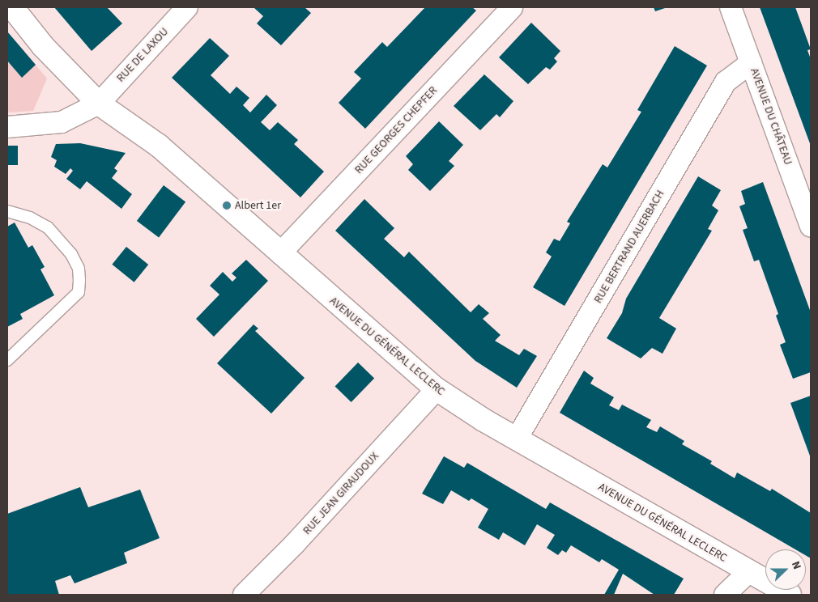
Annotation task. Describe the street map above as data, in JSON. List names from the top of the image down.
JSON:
{
  "streets": {
    "street": [
      "RUE DE LAXOU",
      "AVENUE DU CHÂTEAU",
      "RUE GEORGES CHEPFER",
      "RUE BERTRAND AUERBACH",
      "AVENUE DU GÉNÉRAL LECLERC",
      "RUE JEAN GIRAUDOUX"
    ]
  },
  "crossings": [
    ["RUE DE LAXOU", "AVENUE DU GÉNÉRAL LECLERC"],
    ["AVENUE DU CHÂTEAU", "RUE BERTRAND AUERBACH"],
    ["RUE GEORGES CHEPFER", "AVENUE DU GÉNÉRAL LECLERC"],
    ["RUE BERTRAND AUERBACH", "AVENUE DU GÉNÉRAL LECLERC"],
    ["AVENUE DU GÉNÉRAL LECLERC", "RUE JEAN GIRAUDOUX"]
  ],
  "places": ["Albert 1er"],
  "north": "right"
}
